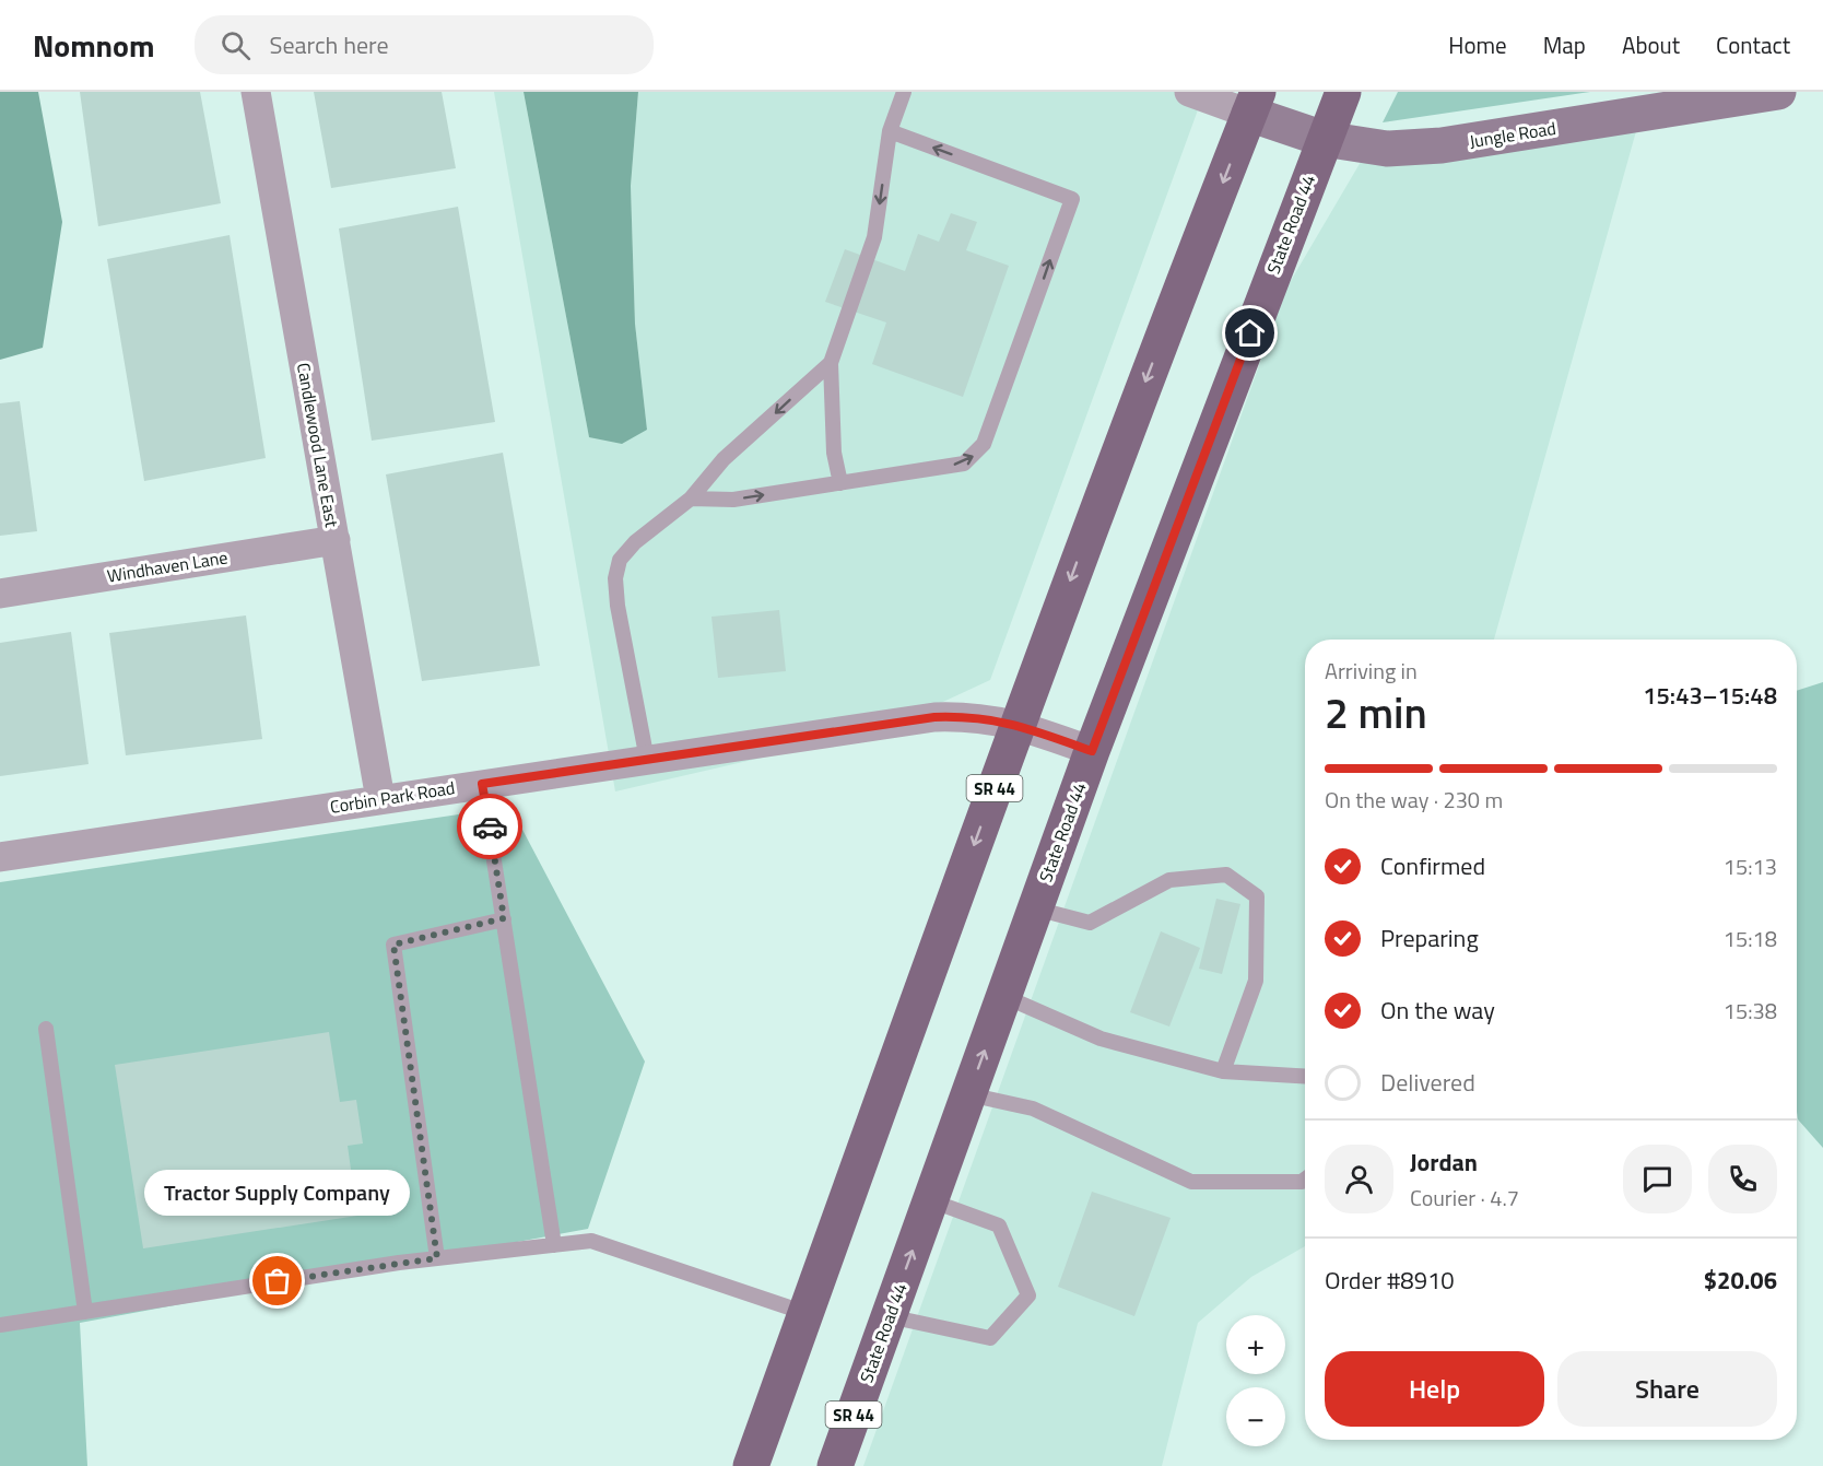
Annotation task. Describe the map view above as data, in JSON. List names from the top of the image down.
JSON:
{
  "streets": {
    "main road": ["State Road 44", "SR 44"],
    "street": [
      "Jungle Road",
      "Candlewood Lane East",
      "Windhaven Lane",
      "Corbin Park Road"
    ]
  },
  "crossings": [
    ["Jungle Road", "State Road 44"],
    ["Jungle Road", "SR 44"],
    ["State Road 44", "Corbin Park Road"],
    ["Candlewood Lane East", "Windhaven Lane"],
    ["Candlewood Lane East", "Corbin Park Road"],
    ["SR 44", "Corbin Park Road"]
  ],
  "places": ["Tractor Supply Company"],
  "page": {
    "header": "Nomnom",
    "search": "Search here",
    "nav": [
      "Home",
      "Map",
      "About",
      "Contact"
    ],
    "heading": ["2 min", "Arriving in", "15:43–15:48"],
    "panel": [
      "Jordan",
      "Courier · 4.7",
      "Order #8910",
      "$20.06"
    ],
    "bar": "On the way · 230 m",
    "list": [
      ["Confirmed", "15:13"],
      ["Preparing", "15:18"],
      ["On the way", "15:38"],
      "Delivered"
    ],
    "bubble": "Tractor Supply Company",
    "map_buttons": ["+", "−"],
    "buttons": ["Help", "Share"]
  }
}
